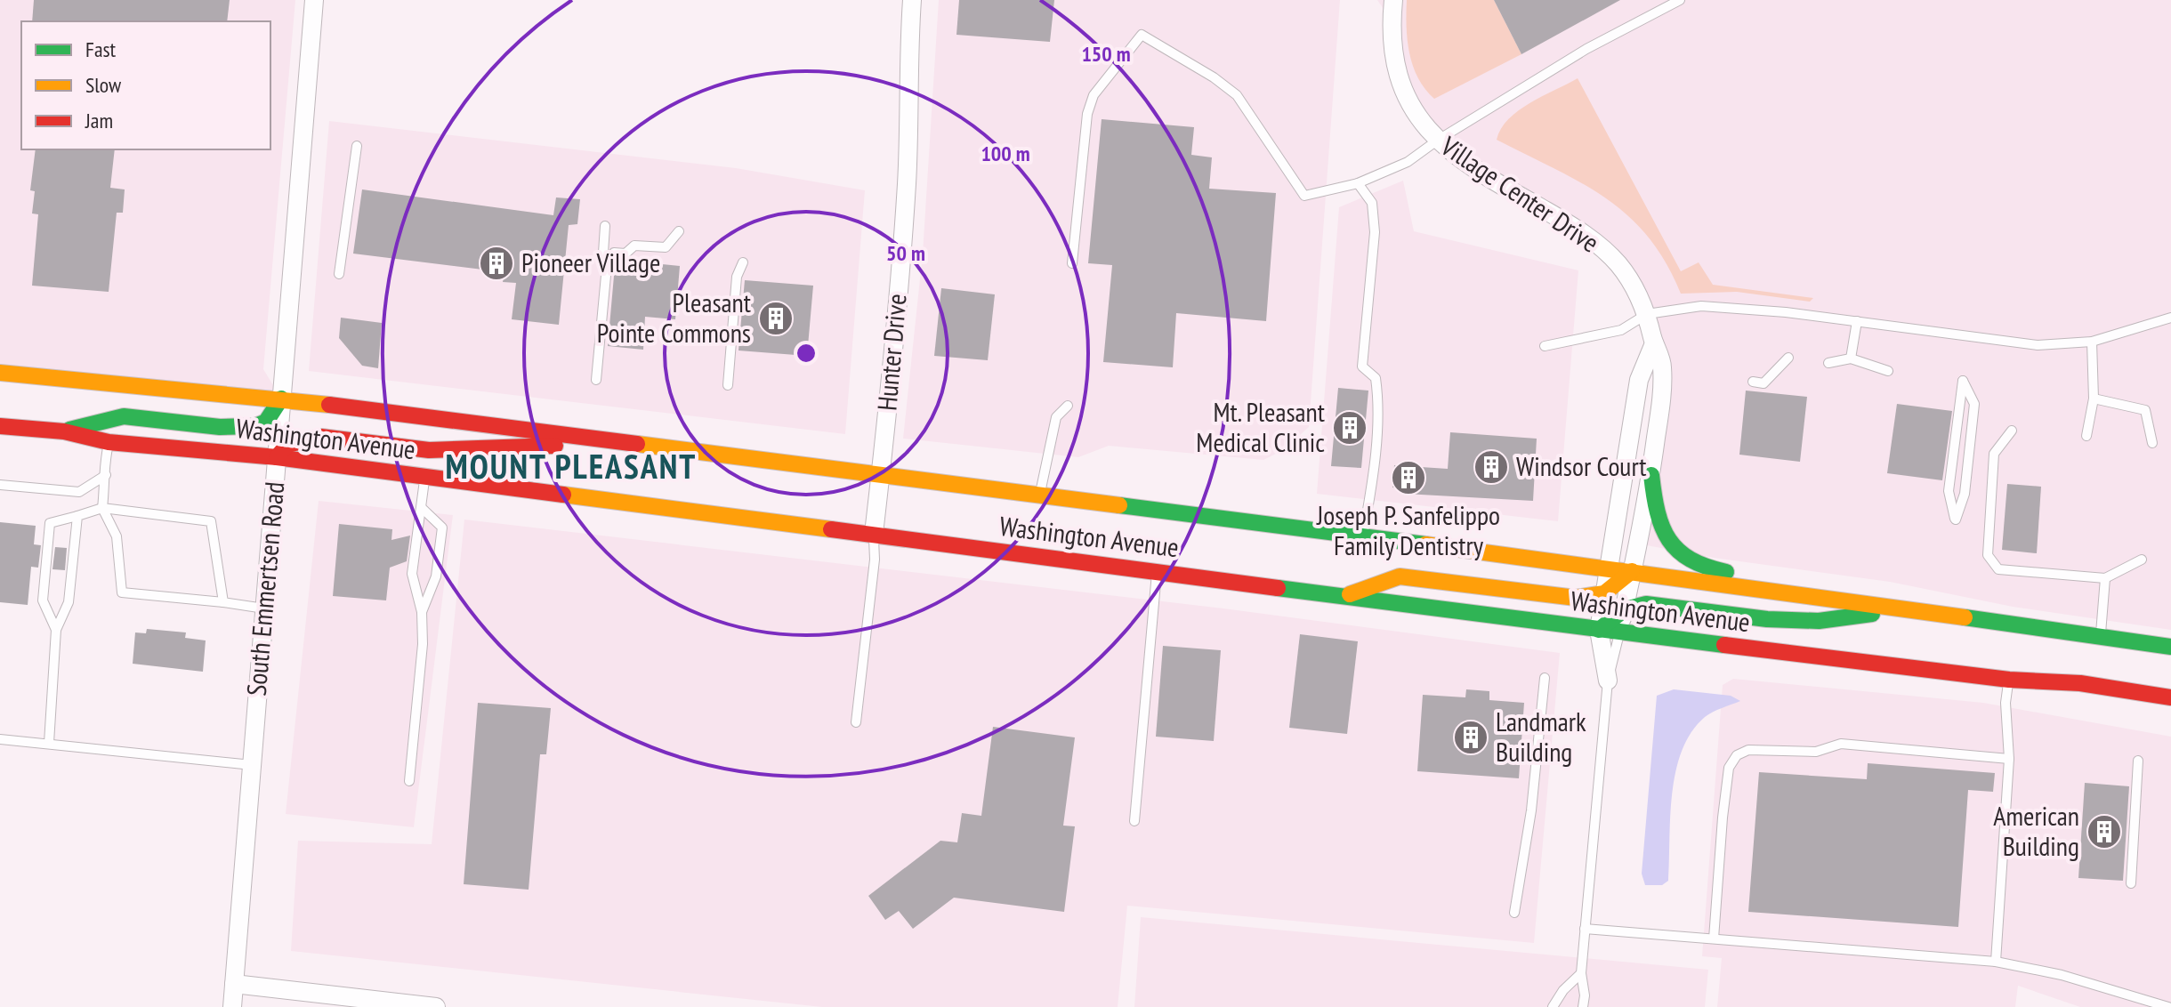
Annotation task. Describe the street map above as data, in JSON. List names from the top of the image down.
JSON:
{
  "streets": {
    "main road": ["Washington Avenue"],
    "street": ["Village Center Drive", "Hunter Drive", "South Emmertsen Road"]
  },
  "crossings": [
    ["Village Center Drive", "Washington Avenue"],
    ["Hunter Drive", "Washington Avenue"],
    ["Washington Avenue", "South Emmertsen Road"]
  ],
  "districts": ["MOUNT PLEASANT"],
  "places": {
    "building": [
      "Pioneer Village",
      "Pleasant Pointe Commons",
      "Mt. Pleasant Medical Clinic",
      "Windsor Court",
      "Joseph P. Sanfelippo Family Dentistry",
      "Landmark Building",
      "American Building"
    ]
  },
  "legend": ["Fast", "Slow", "Jam"],
  "rings": ["150 m", "100 m", "50 m"]
}
